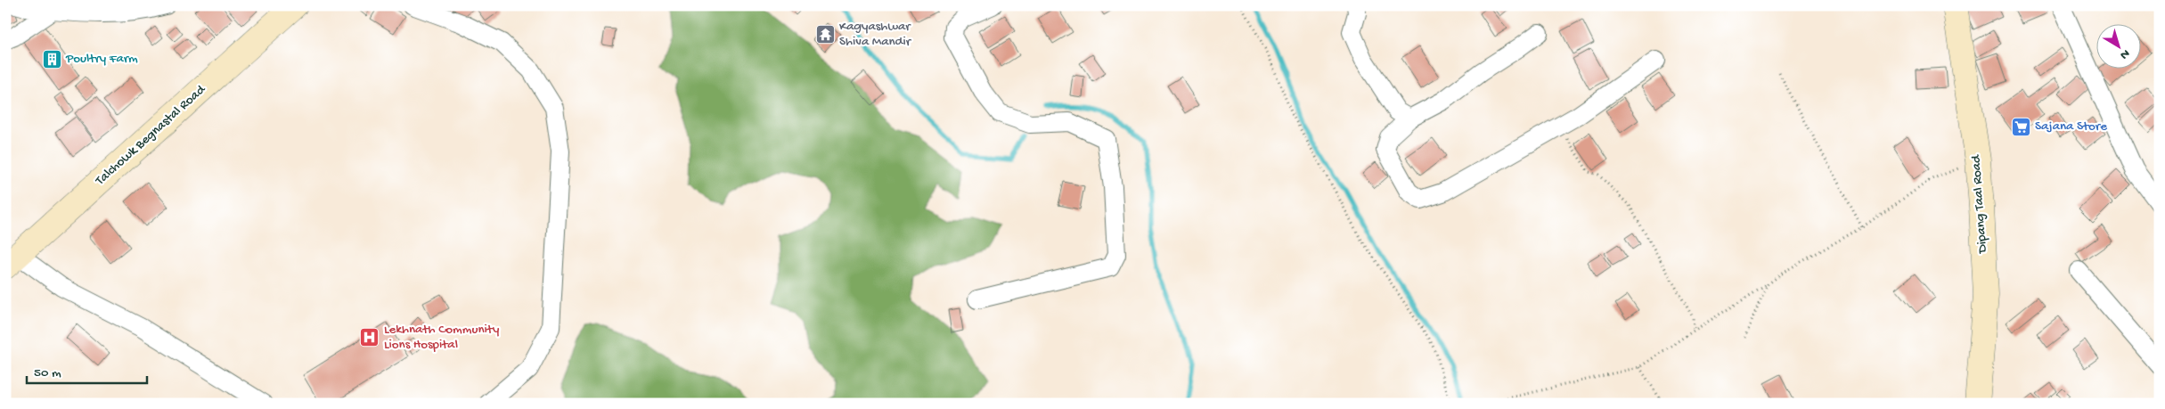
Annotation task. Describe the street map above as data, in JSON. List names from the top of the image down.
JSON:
{
  "streets": {
    "main road": ["Talchowk Begnastal Road", "Dipang Taal Road"]
  },
  "places": {
    "temple": ["Kagyashwar Shiva Mandir"],
    "building": ["Poultry Farm"],
    "supermarket": ["Sajana Store"],
    "hospital": ["Lekhnath Community Lions Hospital"]
  },
  "scale_bar": "50 m",
  "north": "bottom right"
}
